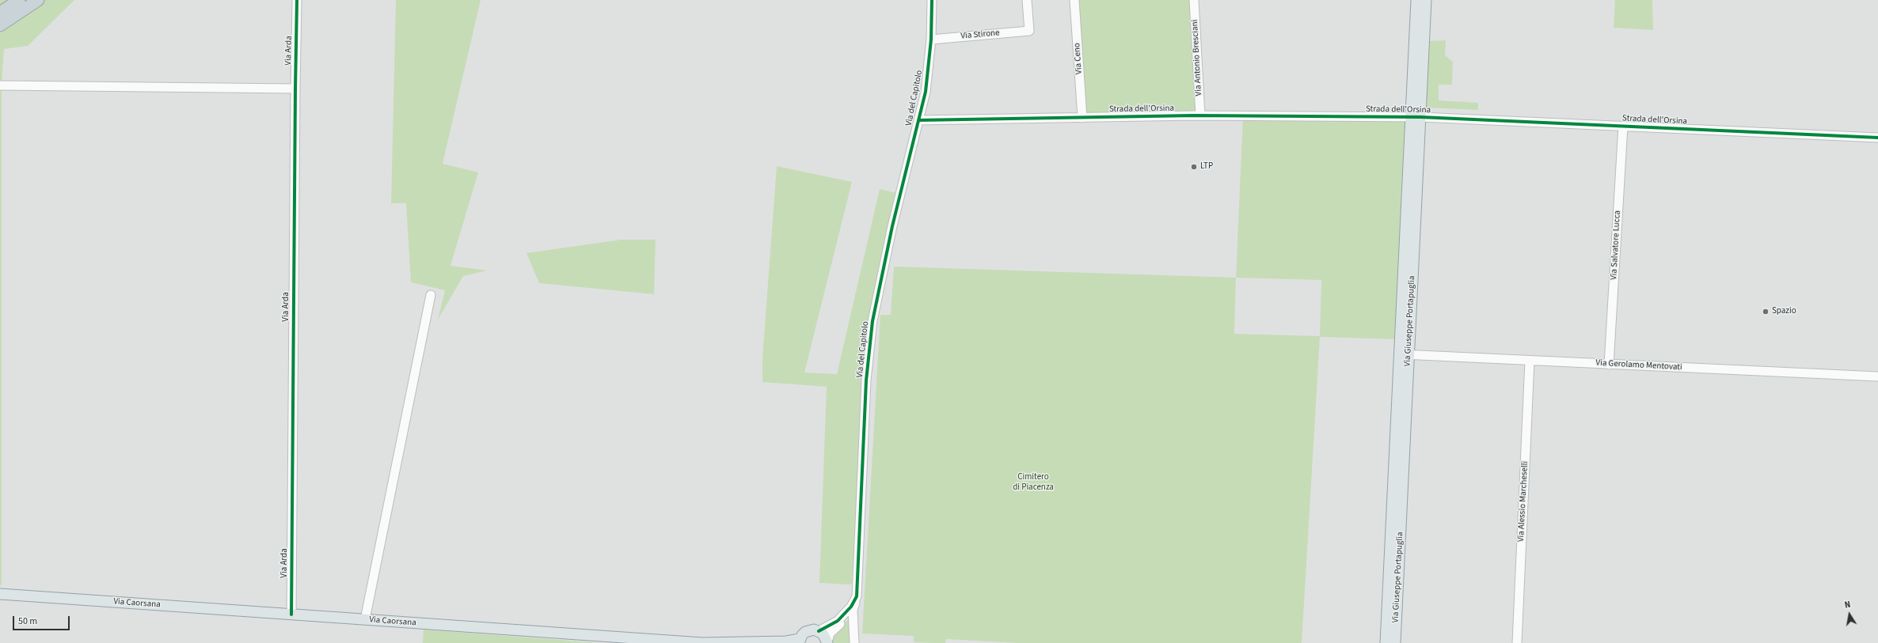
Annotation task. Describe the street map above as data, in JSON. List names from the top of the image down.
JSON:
{
  "streets": {
    "main road": ["Via Giuseppe Portapuglia", "Via Caorsana"],
    "street": [
      "Via Stirone",
      "Via Arda",
      "Via Antonio Bresciani",
      "Via Ceno",
      "Via del Capitolo",
      "Strada dell'Orsina",
      "Via Salvatore Lucca",
      "Via Gerolamo Mentovati",
      "Via Alessio Marcheselli"
    ]
  },
  "crossings": [
    ["Via Stirone", "Via del Capitolo"],
    ["Via Arda", "Via Caorsana"],
    ["Via Antonio Bresciani", "Strada dell'Orsina"],
    ["Via Ceno", "Strada dell'Orsina"],
    ["Via del Capitolo", "Strada dell'Orsina"],
    ["Strada dell'Orsina", "Via Salvatore Lucca"],
    ["Strada dell'Orsina", "Via Giuseppe Portapuglia"],
    ["Via Salvatore Lucca", "Via Gerolamo Mentovati"],
    ["Via Giuseppe Portapuglia", "Via Gerolamo Mentovati"],
    ["Via Gerolamo Mentovati", "Via Alessio Marcheselli"]
  ],
  "parks": ["Cimitero di Piacenza"],
  "places": ["LTP", "Spazio"],
  "scale_bar": "50 m",
  "north": "top"
}
